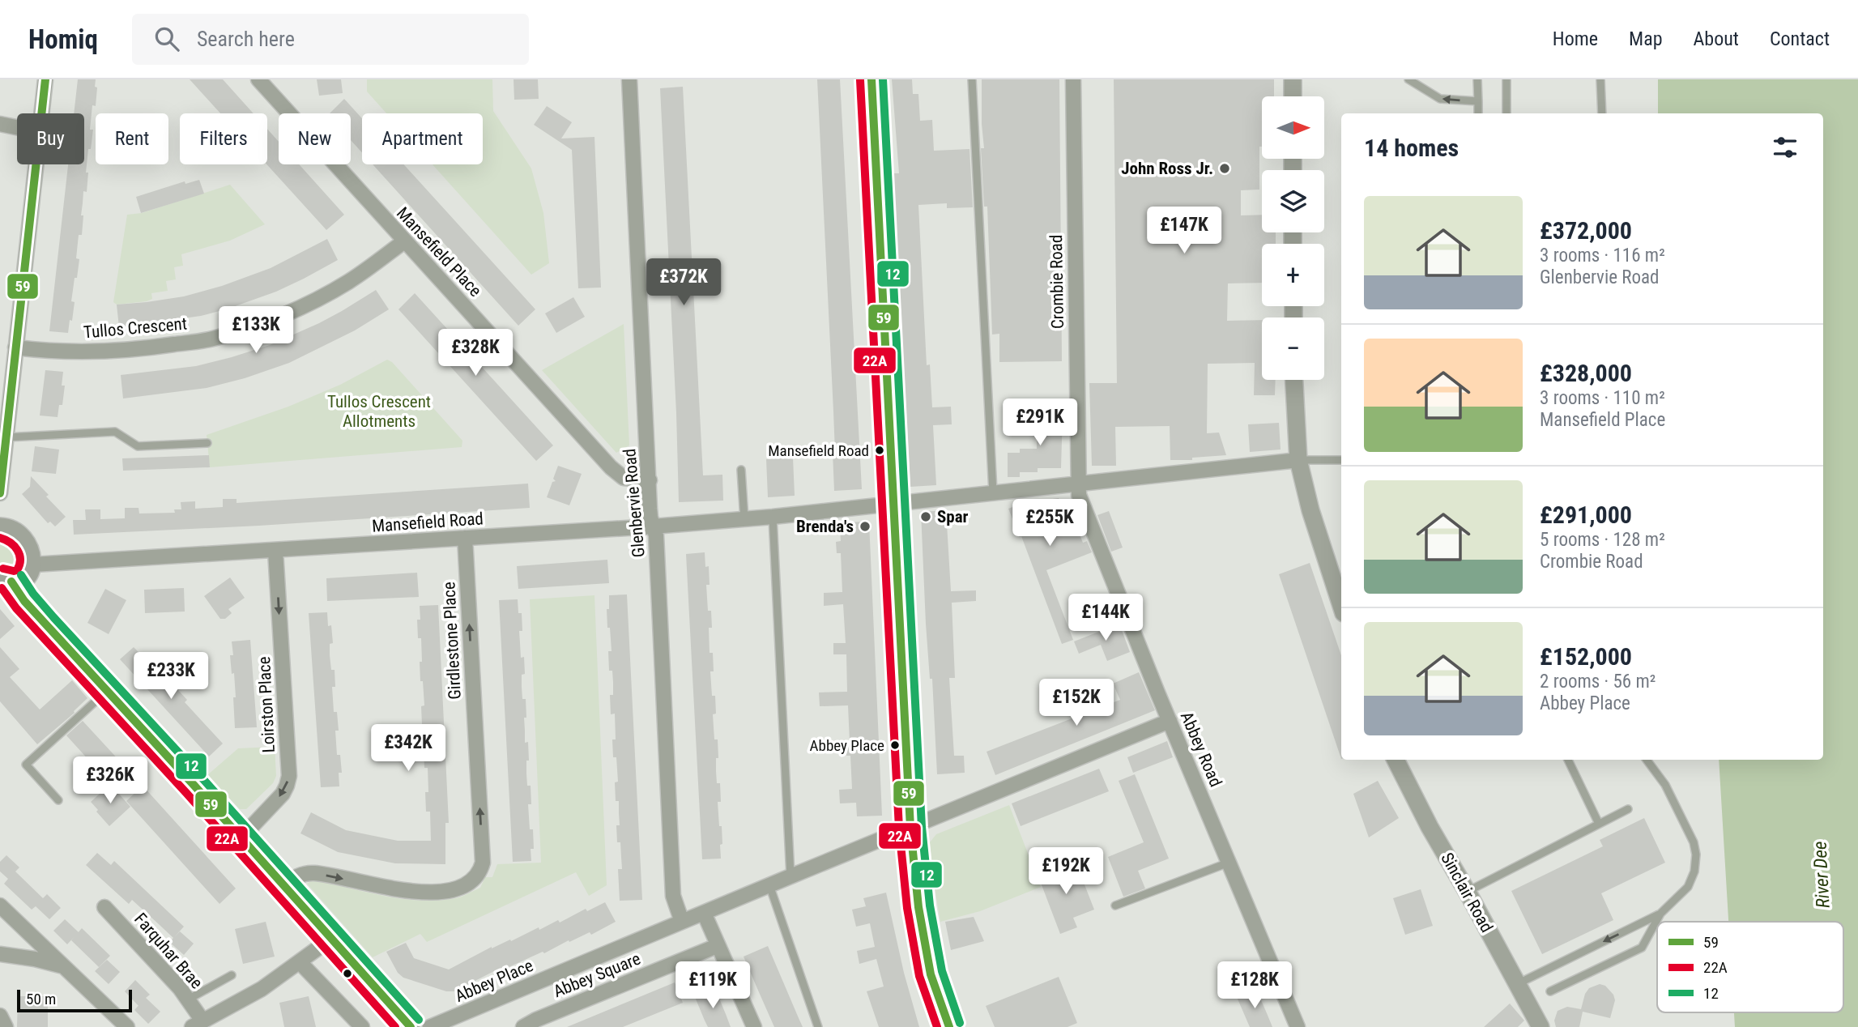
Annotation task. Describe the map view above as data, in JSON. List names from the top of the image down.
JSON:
{
  "streets": {
    "street": [
      "Mansefield Place",
      "Crombie Road",
      "Tullos Crescent",
      "Glenbervie Road",
      "Mansefield Road",
      "Girdlestone Place",
      "Loirston Place",
      "Abbey Road",
      "Sinclair Road",
      "Farquhar Brae",
      "Abbey Square",
      "Abbey Place"
    ]
  },
  "crossings": [
    ["Mansefield Place", "Tullos Crescent"],
    ["Mansefield Place", "Glenbervie Road"],
    ["Crombie Road", "Mansefield Road"],
    ["Crombie Road", "Abbey Road"],
    ["Glenbervie Road", "Mansefield Road"],
    ["Glenbervie Road", "Abbey Place"],
    ["Mansefield Road", "Girdlestone Place"],
    ["Mansefield Road", "Loirston Place"],
    ["Mansefield Road", "Abbey Road"],
    ["Abbey Road", "Abbey Place"]
  ],
  "one_way": ["Loirston Place"],
  "water": ["River Dee"],
  "parks": ["Tullos Crescent Allotments"],
  "places": [
    "John Ross Jr.",
    "Mansefield Road",
    "Spar",
    "Brenda's",
    "Abbey Place"
  ],
  "lines": ["transit line 59", "transit line 12", "transit line 22A"],
  "legend": ["59", "22A", "12"],
  "scale_bar": "50 m",
  "north": "right",
  "page": {
    "header": "Homiq",
    "search": "Search here",
    "nav": [
      "Home",
      "Map",
      "About",
      "Contact"
    ],
    "map_buttons": ["+", "−"],
    "chip": [
      "Buy",
      "Rent",
      "Filters",
      "New",
      "Apartment"
    ],
    "heading": "14 homes",
    "list": [
      {
        "name": "£372,000",
        "note": "3 rooms · 116 m² · Glenbervie Road"
      },
      {
        "name": "£328,000",
        "note": "3 rooms · 110 m² · Mansefield Place"
      },
      {
        "name": "£291,000",
        "note": "5 rooms · 128 m² · Crombie Road"
      },
      {
        "name": "£152,000",
        "note": "2 rooms · 56 m² · Abbey Place"
      }
    ],
    "price": [
      "£147K",
      "£372K",
      "£133K",
      "£328K",
      "£291K",
      "£255K",
      "£144K",
      "£233K",
      "£152K",
      "£342K",
      "£326K",
      "£192K",
      "£119K",
      "£128K"
    ],
    "scale": "50 m"
  }
}
